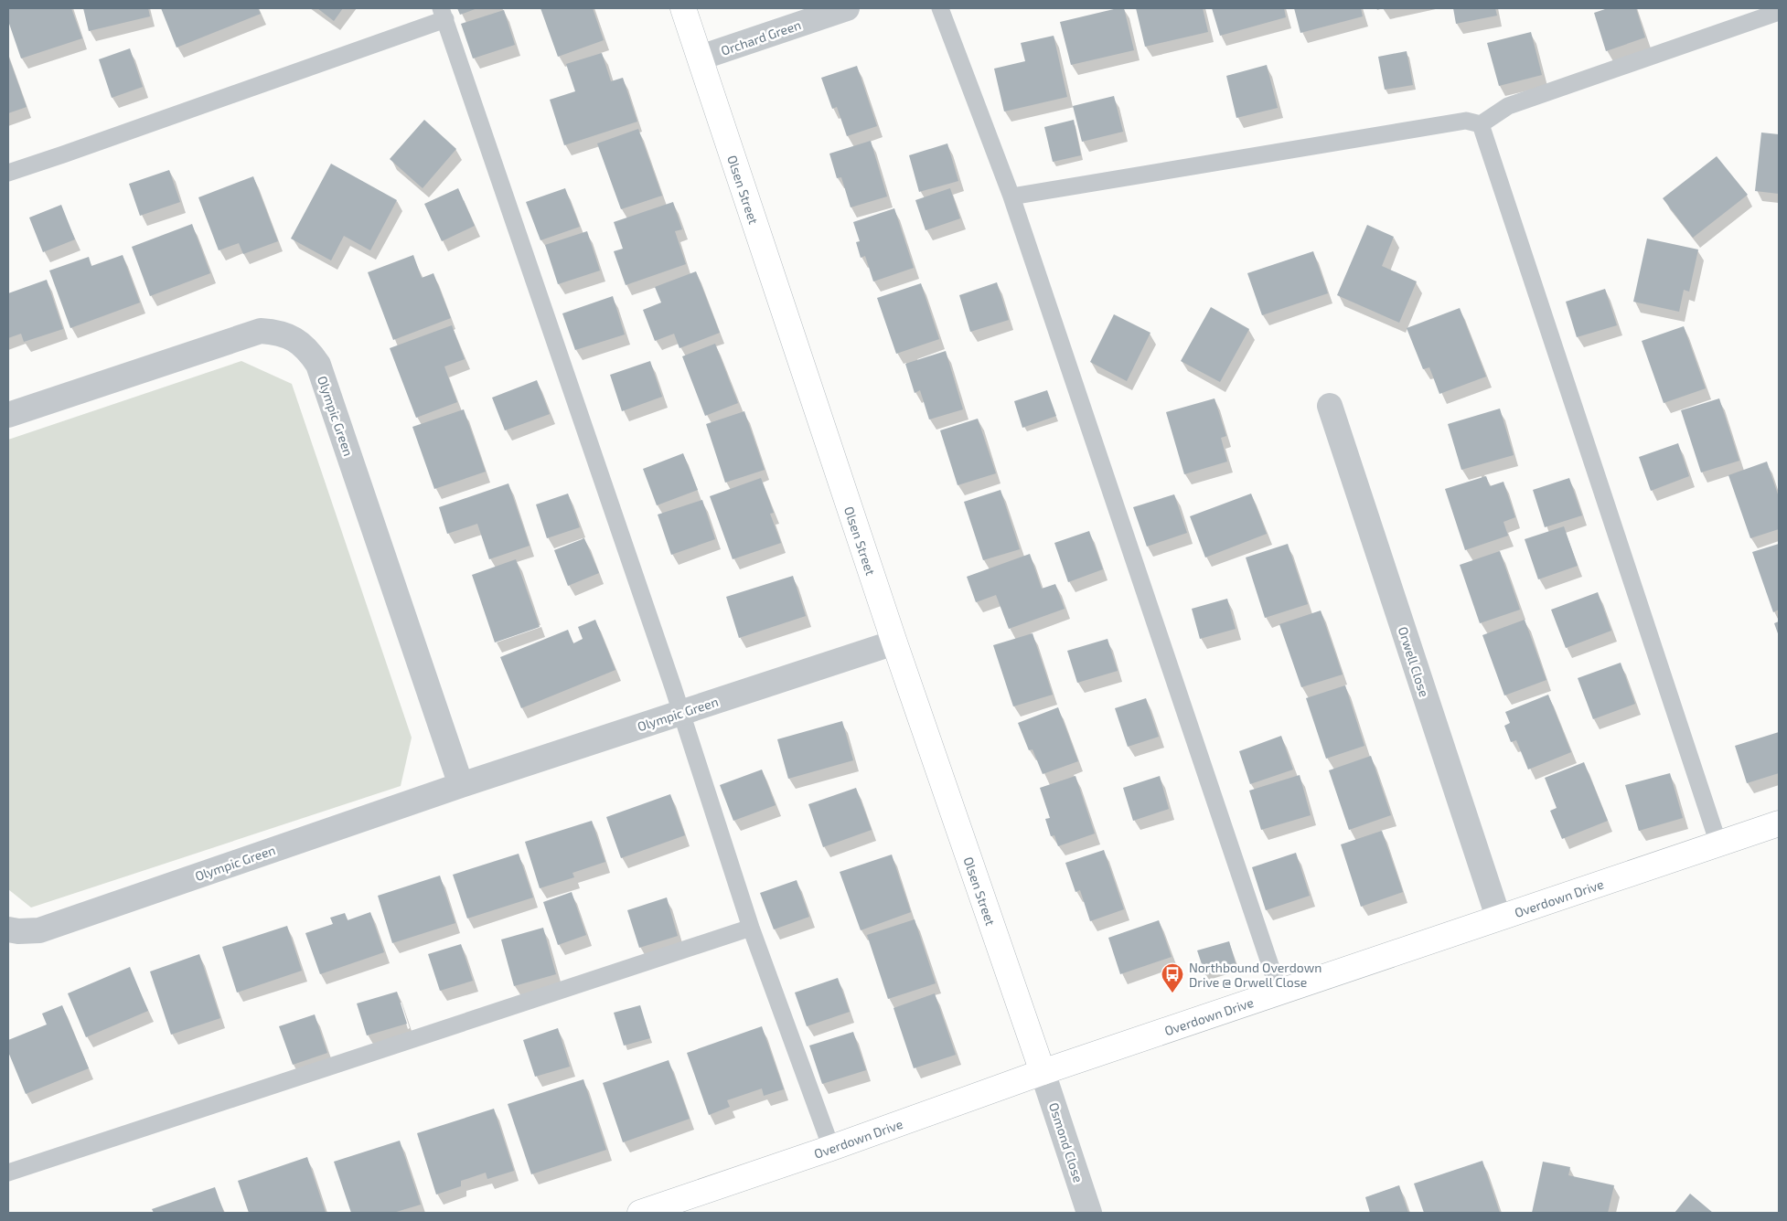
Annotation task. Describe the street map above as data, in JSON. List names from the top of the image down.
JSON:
{
  "streets": {
    "street": [
      "Orchard Green",
      "Olsen Street",
      "Olympic Green",
      "Orwell Close",
      "Overdown Drive",
      "Osmond Close"
    ]
  },
  "crossings": [
    ["Orchard Green", "Olsen Street"],
    ["Olsen Street", "Olympic Green"],
    ["Olsen Street", "Overdown Drive"],
    ["Olsen Street", "Osmond Close"],
    ["Orwell Close", "Overdown Drive"],
    ["Overdown Drive", "Osmond Close"]
  ],
  "places": {
    "bus stop": ["Northbound Overdown Drive @ Orwell Close"]
  }
}
